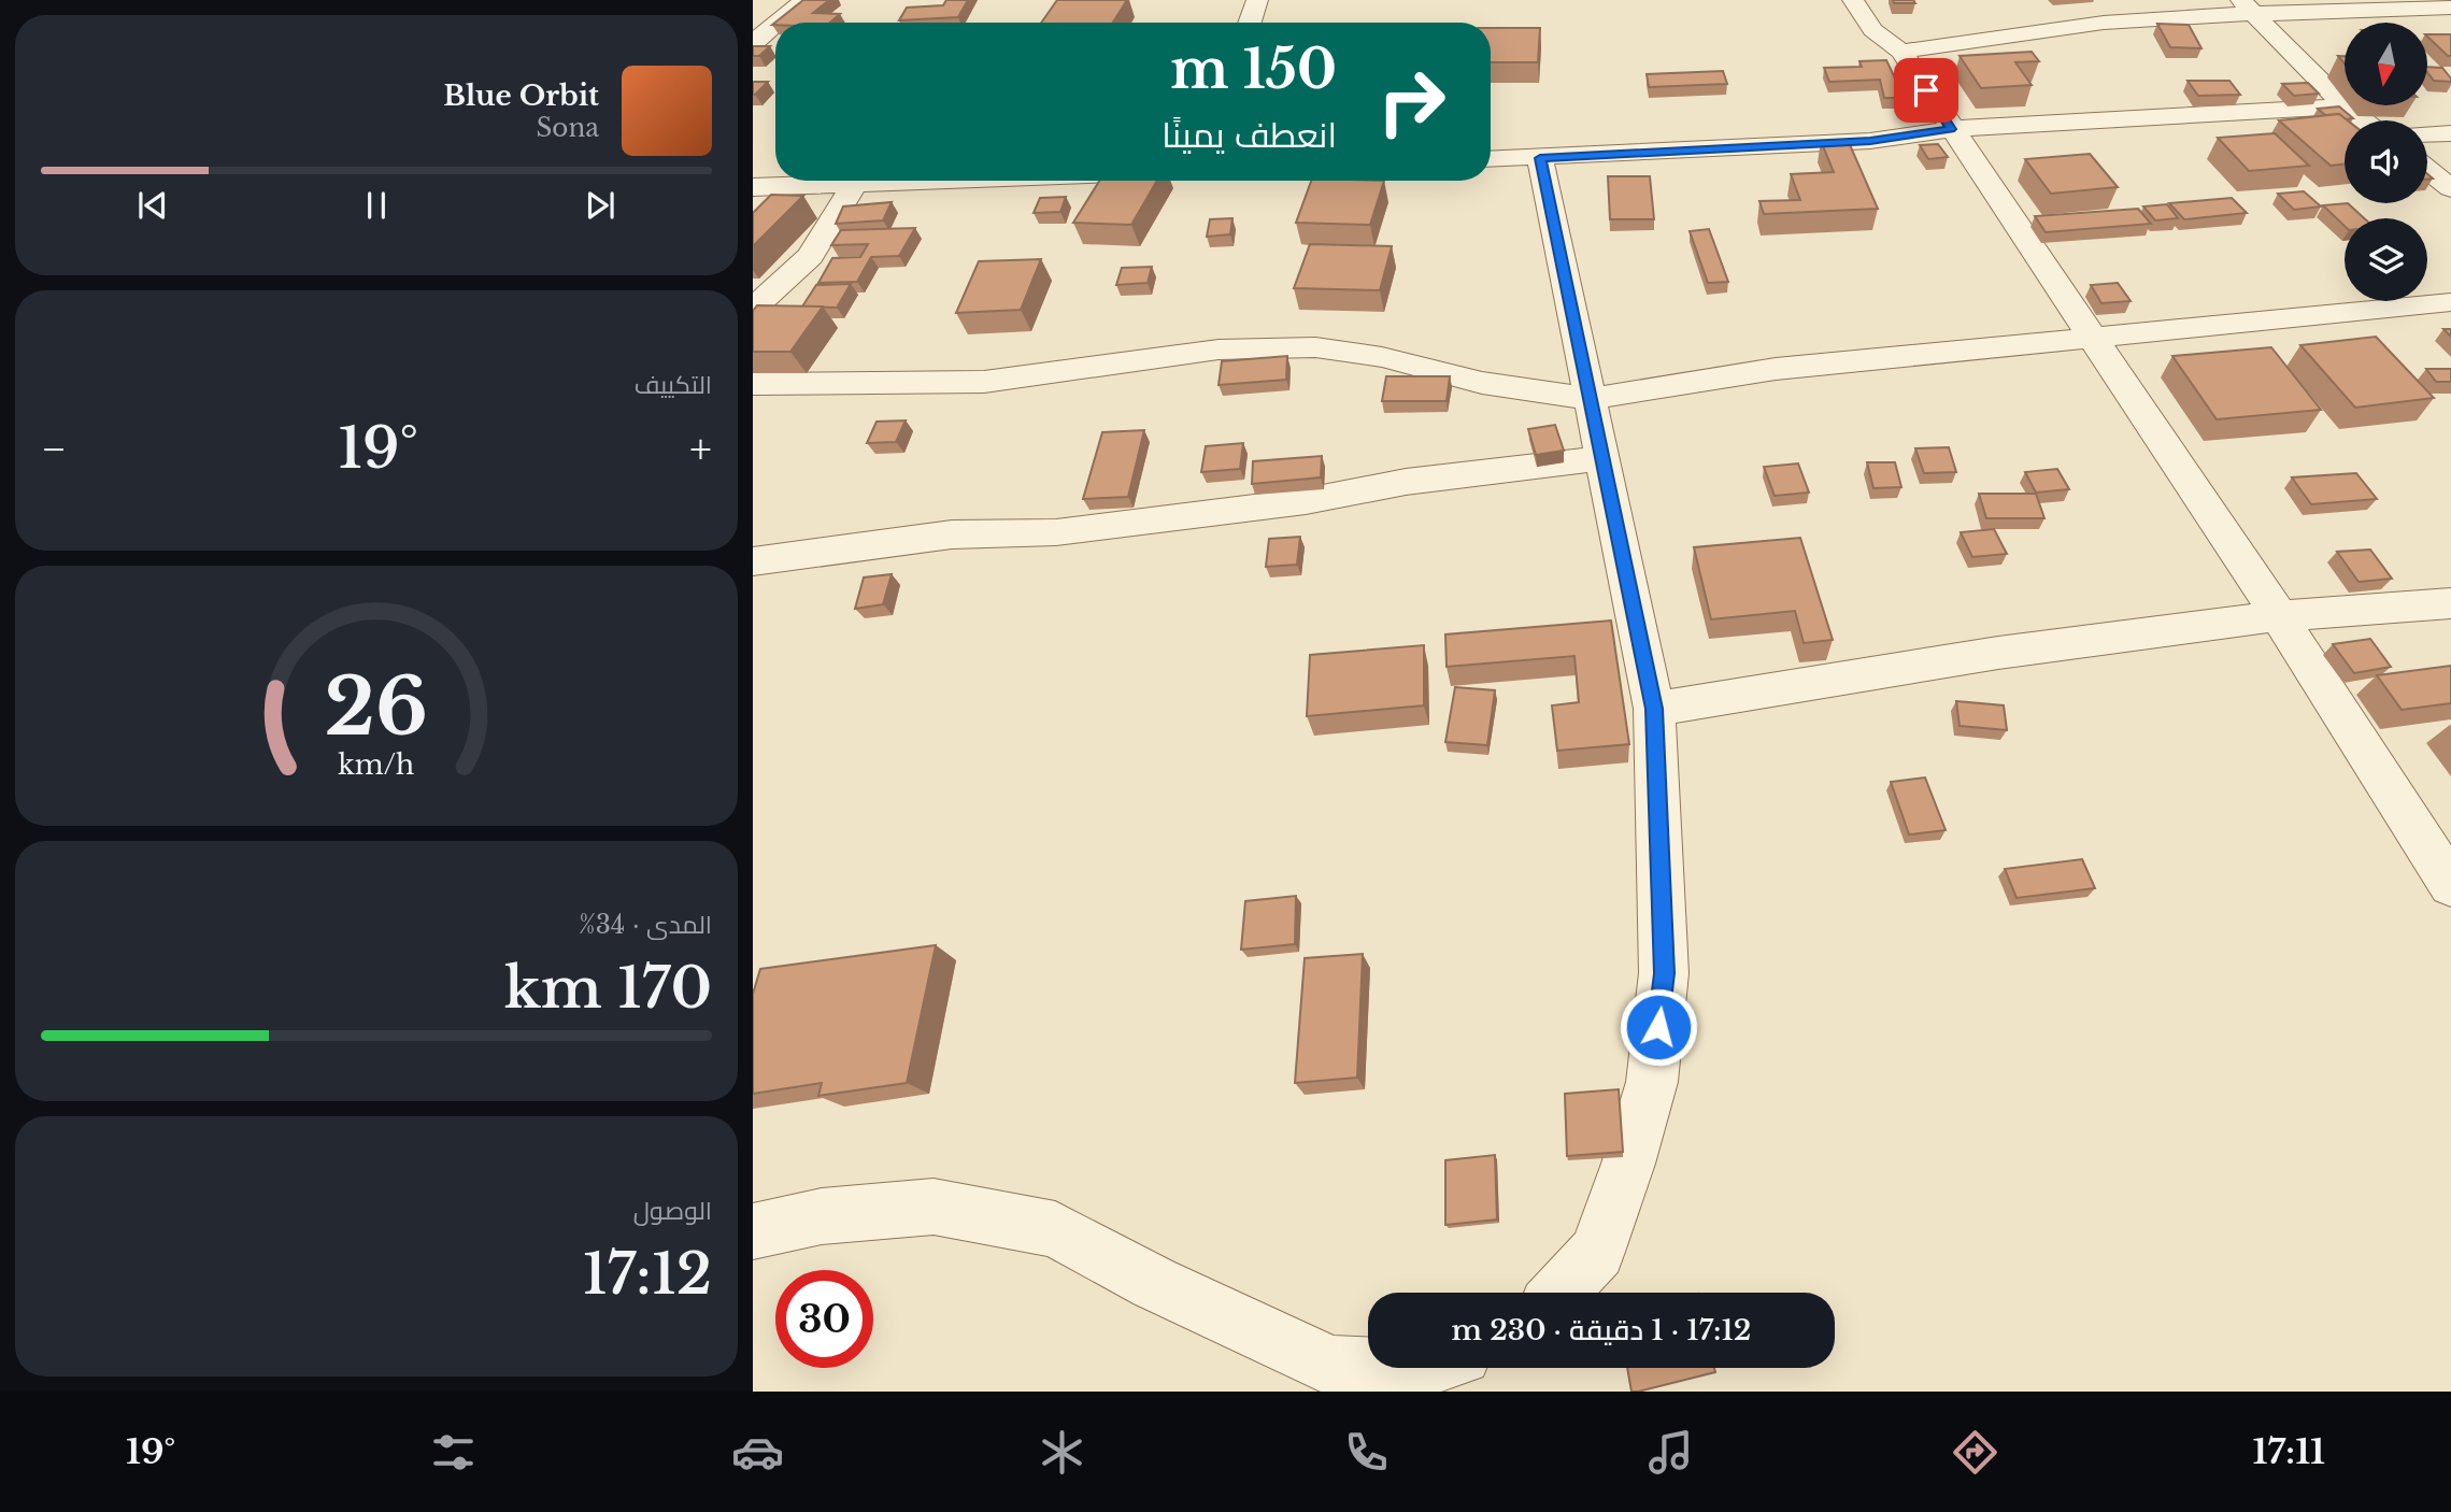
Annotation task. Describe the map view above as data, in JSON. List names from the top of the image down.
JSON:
{
  "north": "bottom",
  "page": {
    "turn": ["150 m", "انعطف يمينًا"],
    "song": ["Blue Orbit", "Sona"],
    "tile": [
      "التكييف",
      ["المدى · 34%", "170 km"],
      ["الوصول", "17:12"]
    ],
    "heat": ["−", "19°", "+"],
    "limit": "30",
    "trip": "17:12 · 1 دقيقة · 230 m",
    "tabs": ["17:11", "19°"],
    "gauge": ["26", "km/h"]
  }
}
